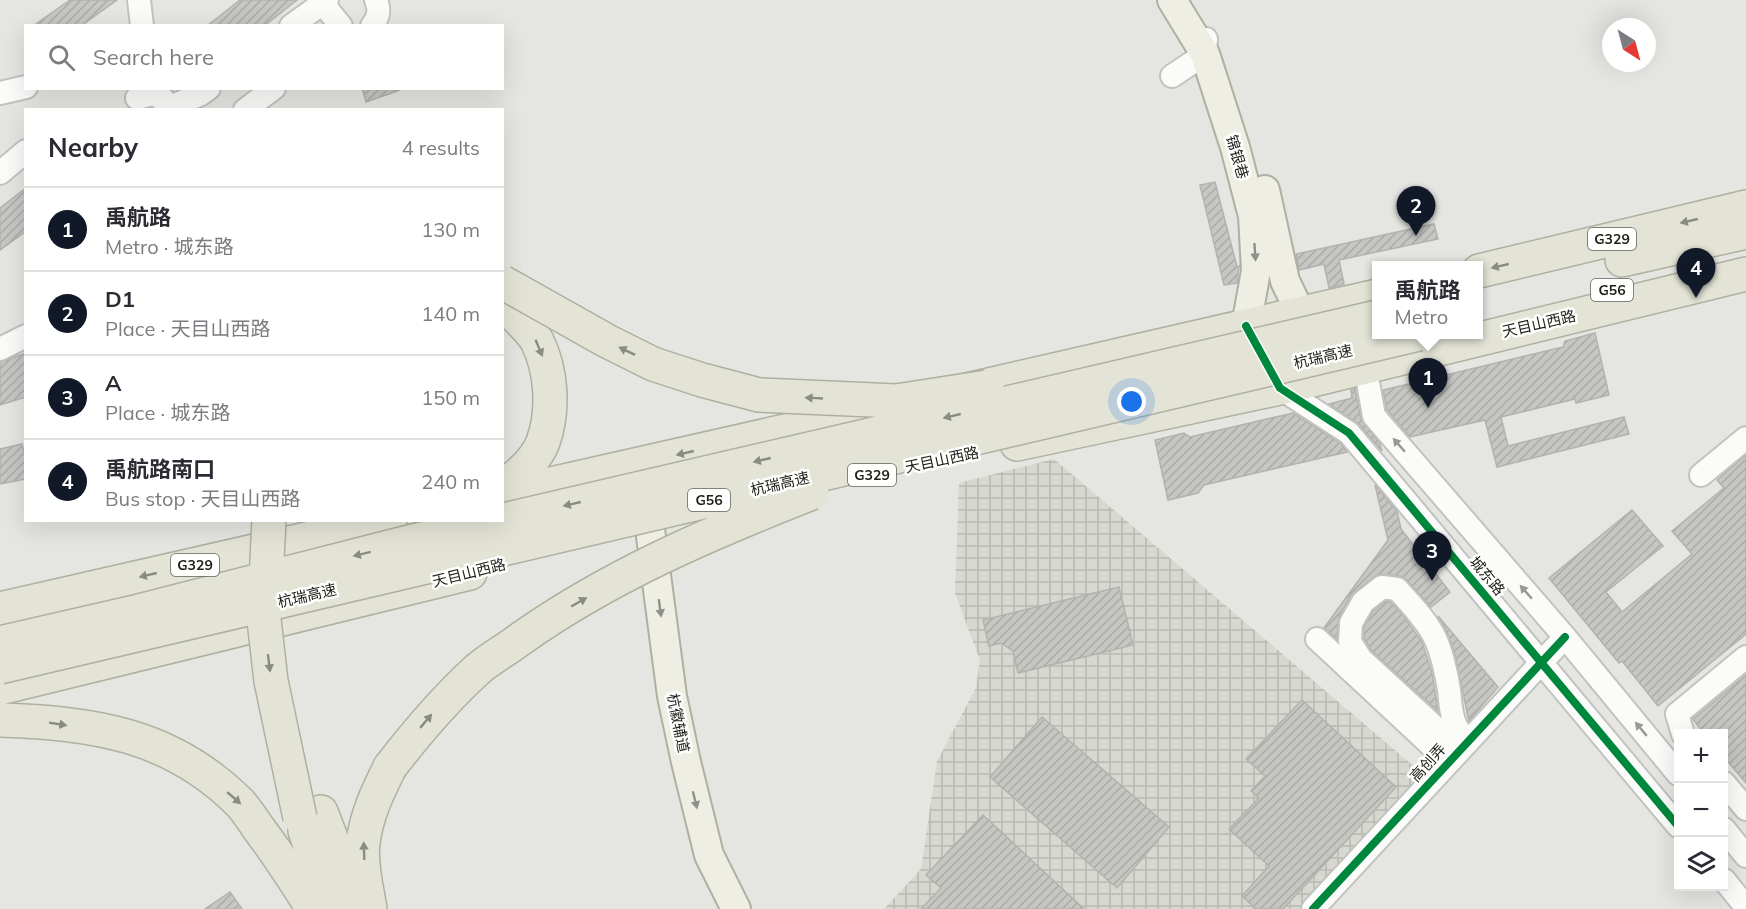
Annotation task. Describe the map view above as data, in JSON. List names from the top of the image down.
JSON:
{
  "streets": {
    "highway": [
      "G329",
      "G56",
      "天目山西路",
      "杭瑞高速"
    ],
    "main road": ["锦银巷", "杭徽辅道"],
    "street": ["城东路", "高创弄"]
  },
  "crossings": [
    ["锦银巷", "杭瑞高速"],
    ["锦银巷", "城东路"],
    ["G329", "杭瑞高速"],
    ["天目山西路", "城东路"],
    ["天目山西路", "杭徽辅道"],
    ["杭瑞高速", "城东路"],
    ["城东路", "高创弄"]
  ],
  "one_way": ["杭徽辅道"],
  "north": "bottom right",
  "page": {
    "search": "Search here",
    "heading": ["Nearby", "4 results"],
    "pins": [
      "2",
      "4",
      "1",
      "3"
    ],
    "list": [
      {
        "mark": "1",
        "name": "禹航路",
        "note": "Metro · 城东路",
        "value": "130 m"
      },
      {
        "mark": "2",
        "name": "D1",
        "note": "Place · 天目山西路",
        "value": "140 m"
      },
      {
        "mark": "3",
        "name": "A",
        "note": "Place · 城东路",
        "value": "150 m"
      },
      {
        "mark": "4",
        "name": "禹航路南口",
        "note": "Bus stop · 天目山西路",
        "value": "240 m"
      }
    ],
    "popup": ["禹航路", "Metro"],
    "map_buttons": ["+", "−"]
  }
}
